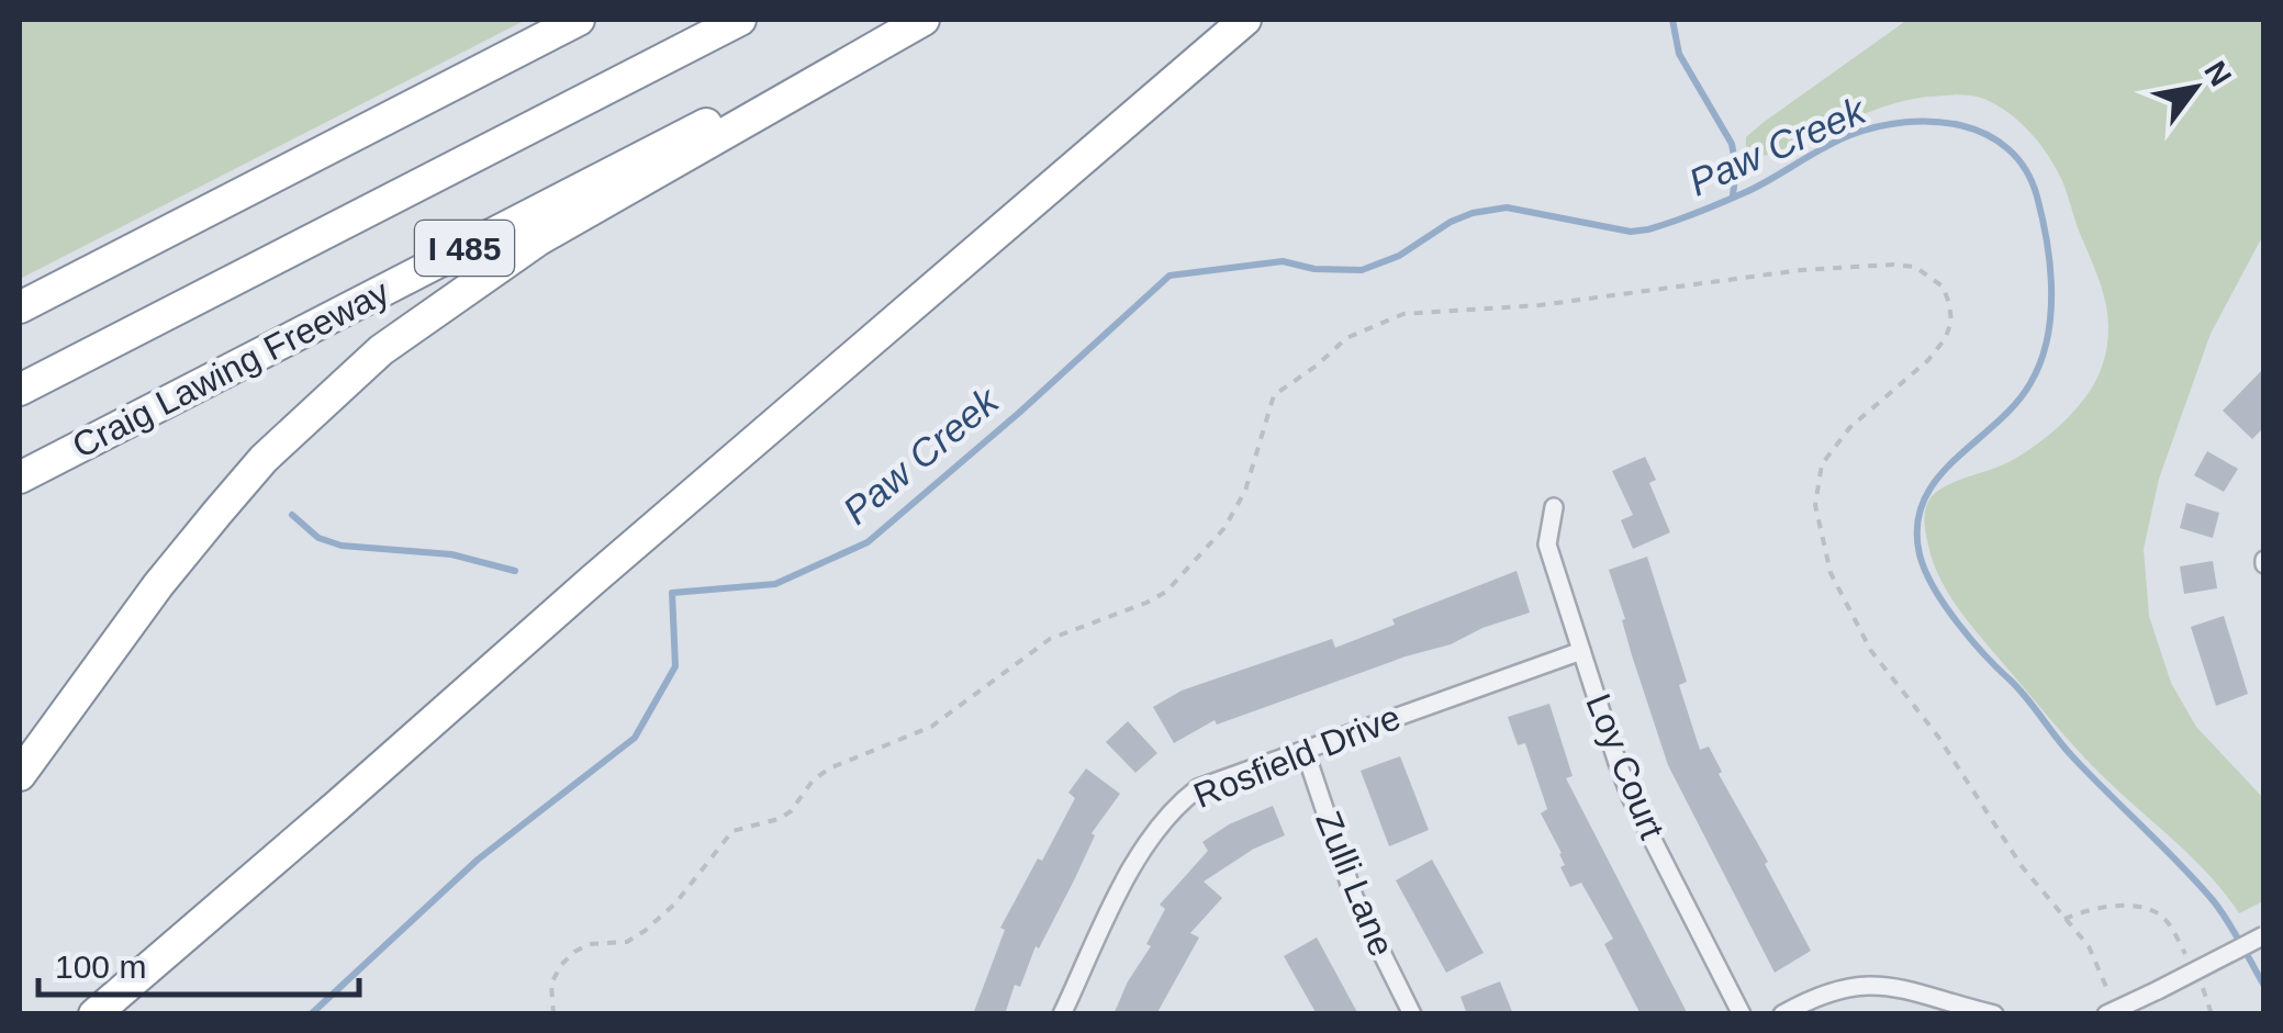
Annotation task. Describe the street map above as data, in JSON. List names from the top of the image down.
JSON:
{
  "streets": {
    "highway": ["I 485", "Craig Lawing Freeway"],
    "street": ["Rosfield Drive", "Loy Court", "Zulli Lane"]
  },
  "crossings": [
    ["Rosfield Drive", "Loy Court"],
    ["Rosfield Drive", "Zulli Lane"]
  ],
  "water": ["Paw Creek"],
  "scale_bar": "100 m",
  "north": "top right"
}
